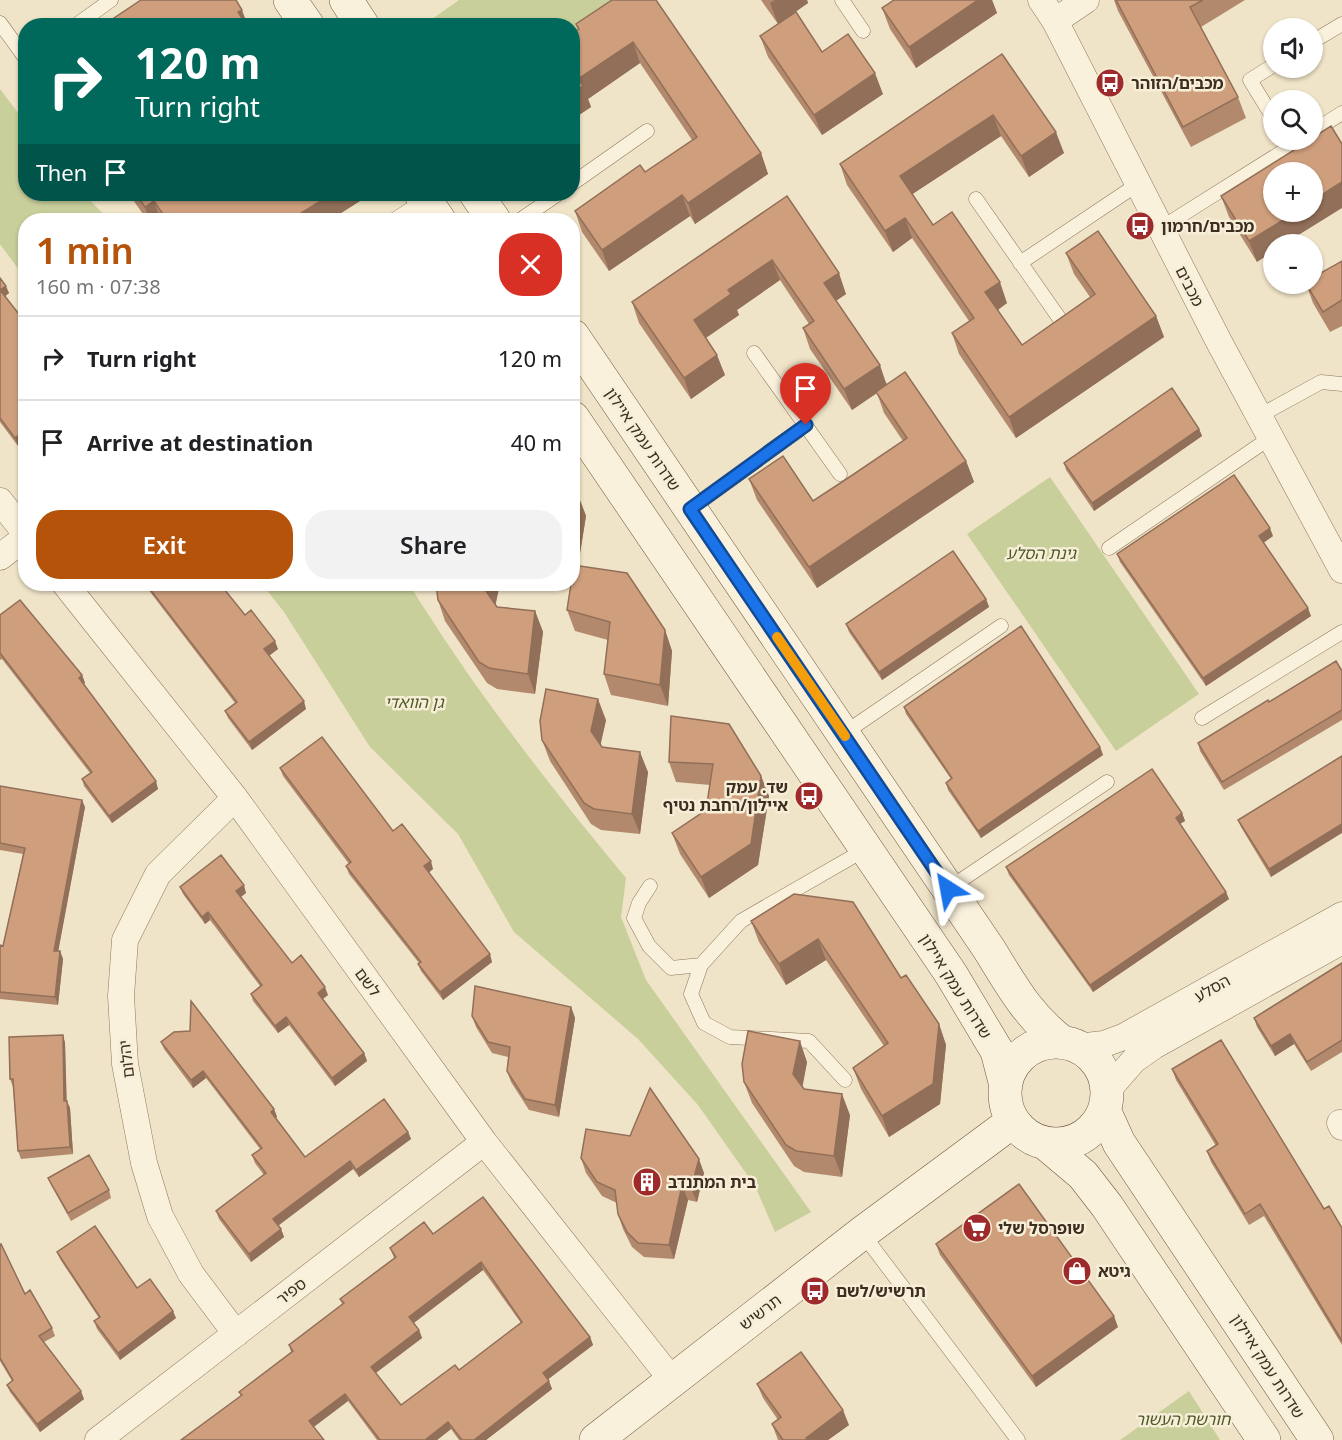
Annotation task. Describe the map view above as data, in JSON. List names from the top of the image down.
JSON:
{
  "streets": {
    "main road": ["שדרות עמק איילון", "תרשיש"],
    "street": [
      "מכבים",
      "לשם",
      "הסלע",
      "יהלום",
      "ספיר"
    ]
  },
  "crossings": [
    ["שדרות עמק איילון", "הסלע"],
    ["שדרות עמק איילון", "תרשיש"],
    ["לשם", "יהלום"],
    ["לשם", "ספיר"],
    ["לשם", "תרשיש"],
    ["הסלע", "תרשיש"],
    ["יהלום", "ספיר"]
  ],
  "parks": ["גינת הסלע", "גן הוואדי", "חורשת העשור"],
  "places": {
    "bus stop": [
      "מכבים/הזוהר",
      "מכבים/חרמון",
      "שד. עמק איילון/רחבת נטיף",
      "תרשיש/לשם"
    ],
    "building": ["בית המתנדב"],
    "supermarket": ["שופרסל שלי"],
    "shop": ["גיטא"]
  },
  "page": {
    "map_buttons": ["+", "−"],
    "turn": ["120 m", "Turn right"],
    "then": "Then",
    "heading": ["1 min", "160 m · 07:38"],
    "list": [
      {
        "name": "Turn right",
        "value": "120 m"
      },
      {
        "name": "Arrive at destination",
        "value": "40 m"
      }
    ],
    "buttons": ["Exit", "Share"]
  }
}
